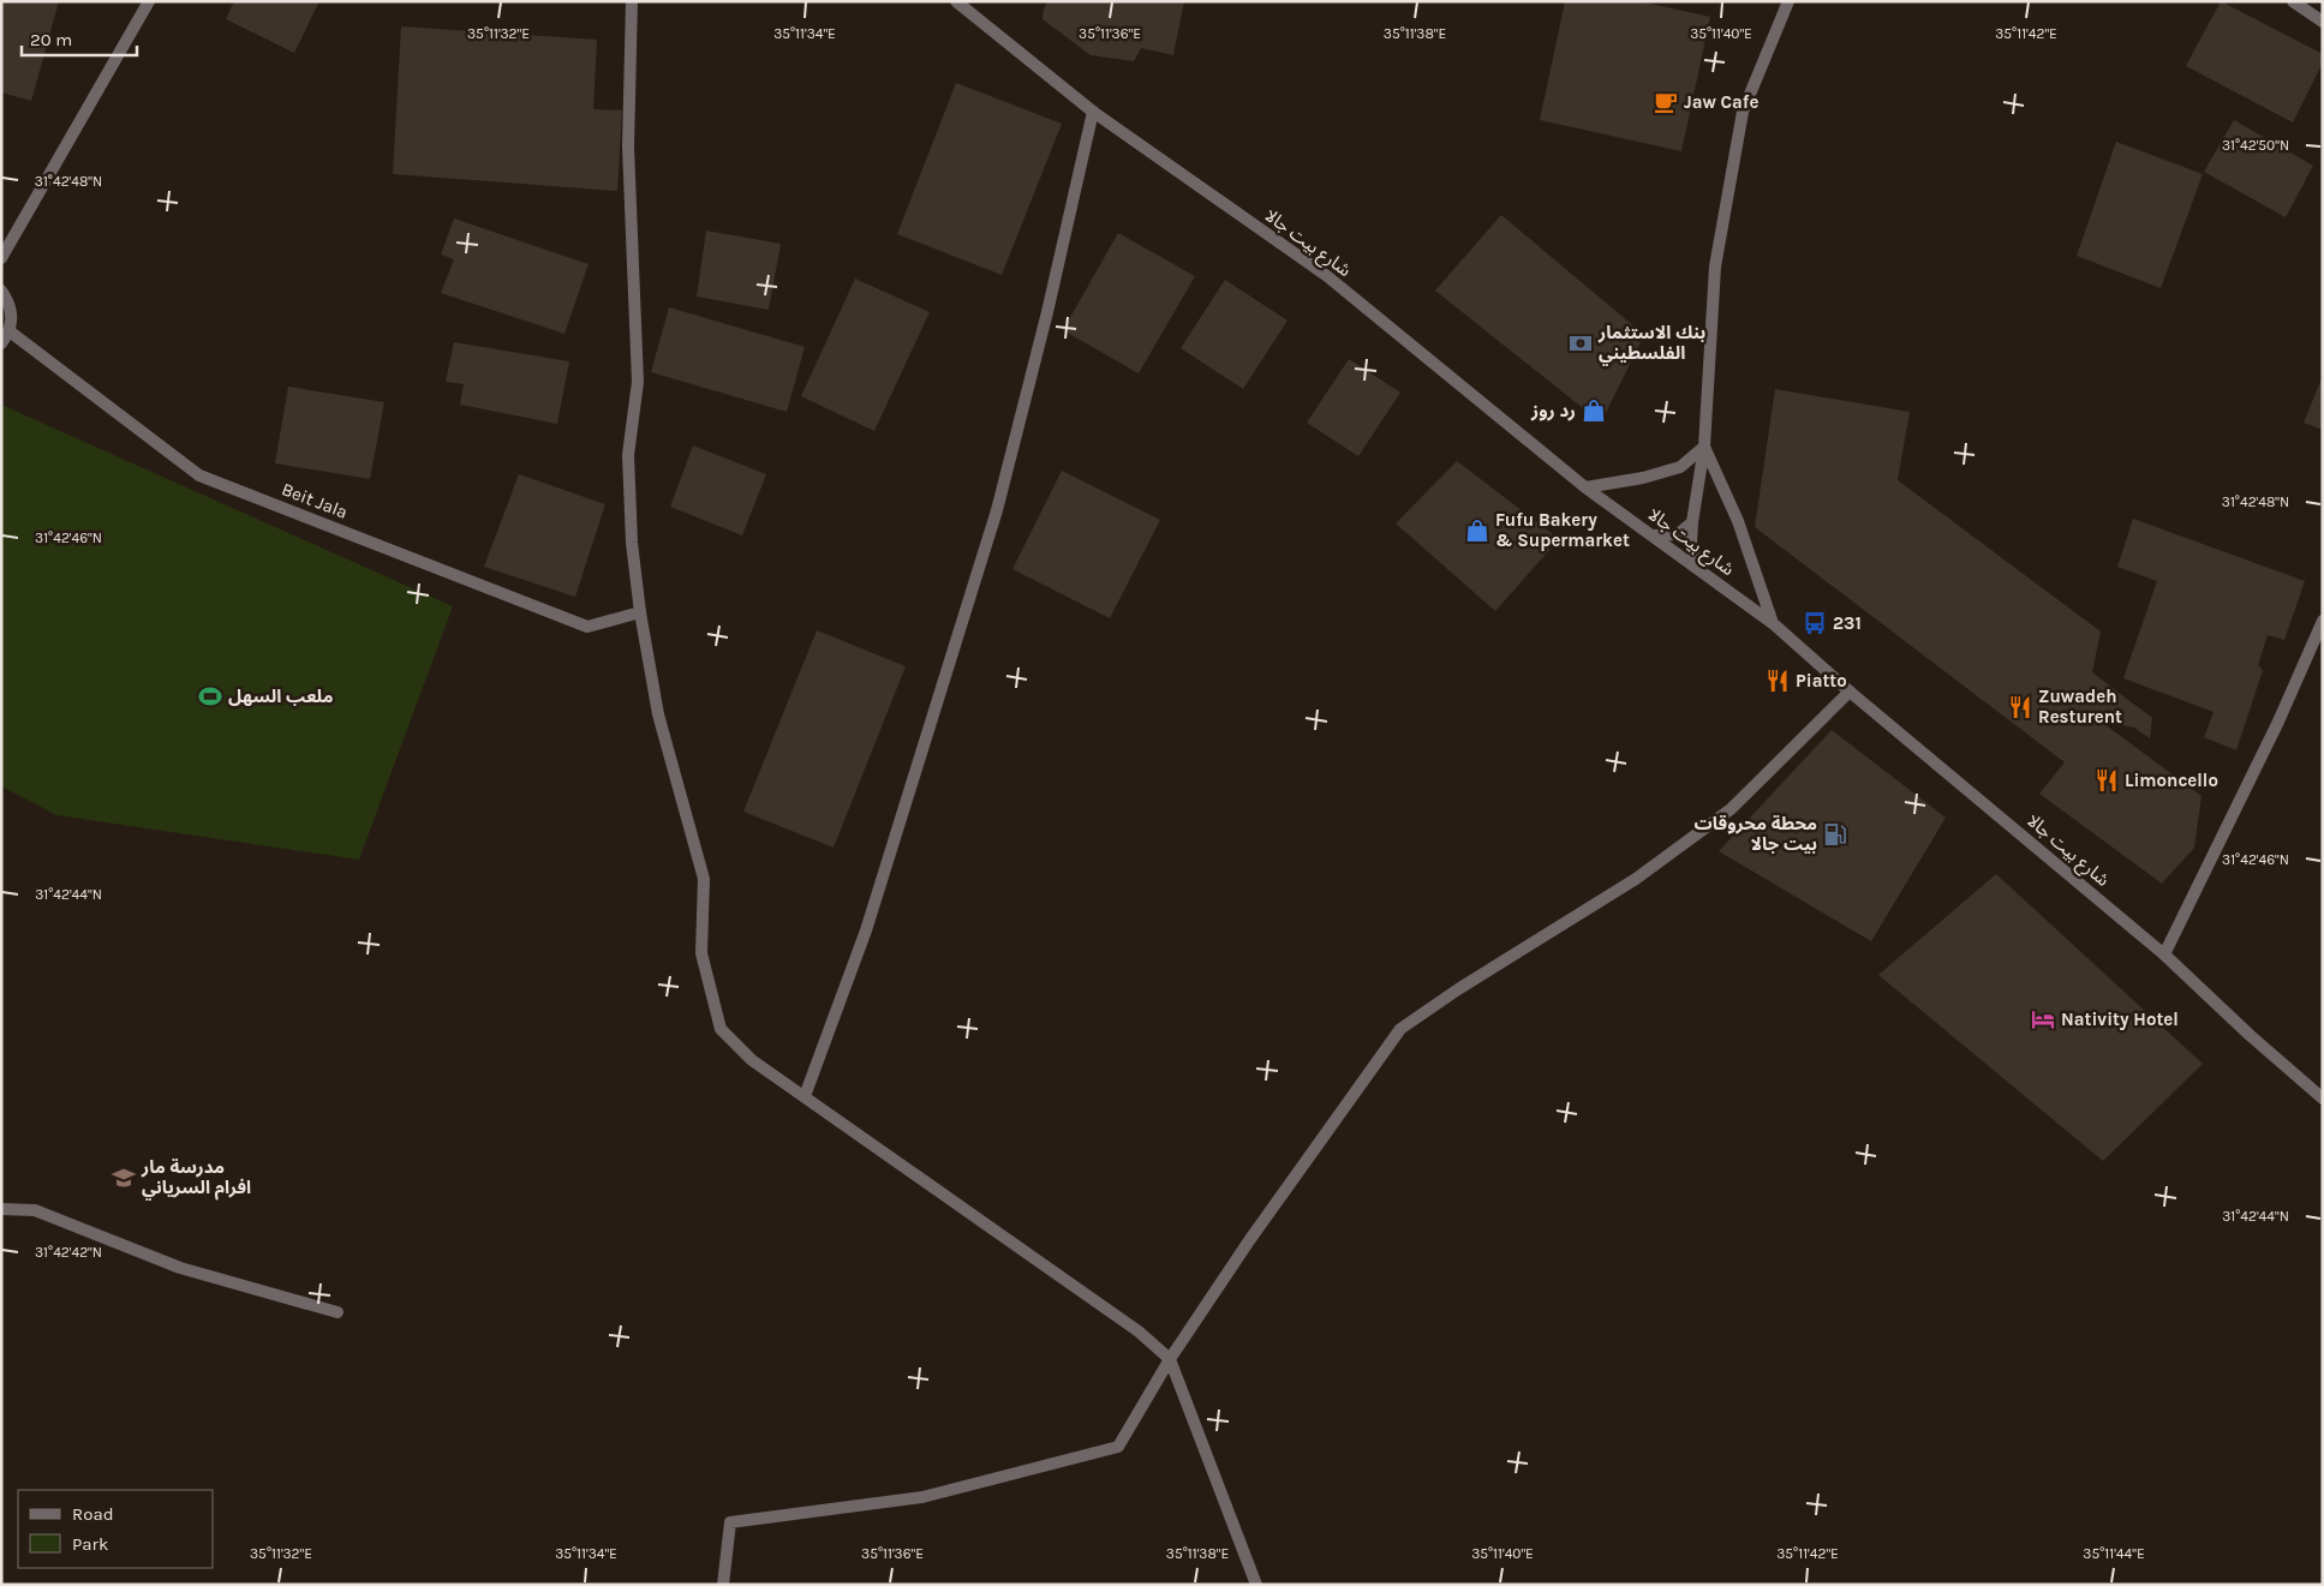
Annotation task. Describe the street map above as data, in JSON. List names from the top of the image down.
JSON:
{
  "streets": {
    "street": ["شارع بيت جالا", "Beit Jala"]
  },
  "places": {
    "cafe": ["Jaw Cafe"],
    "bank": ["بنك الاستثمار الفلسطيني"],
    "shop": ["رد روز", "Fufu Bakery & Supermarket"],
    "bus stop": ["231"],
    "restaurant": ["Piatto", "Zuwadeh Resturent", "Limoncello"],
    "sports": ["ملعب السهل"],
    "fuel station": ["محطة محروقات بيت جالا"],
    "hotel": ["Nativity Hotel"],
    "school or university": ["مدرسة مار افرام السرياني"]
  },
  "legend": ["Road", "Park"],
  "scale_bar": "20 m",
  "coordinates": [
    "35°11'32\"E",
    "35°11'34\"E",
    "35°11'36\"E",
    "35°11'38\"E",
    "35°11'40\"E",
    "35°11'42\"E",
    "31°42'50\"N",
    "31°42'48\"N",
    "31°42'46\"N",
    "31°42'44\"N",
    "31°42'42\"N",
    "35°11'44\"E"
  ]
}
